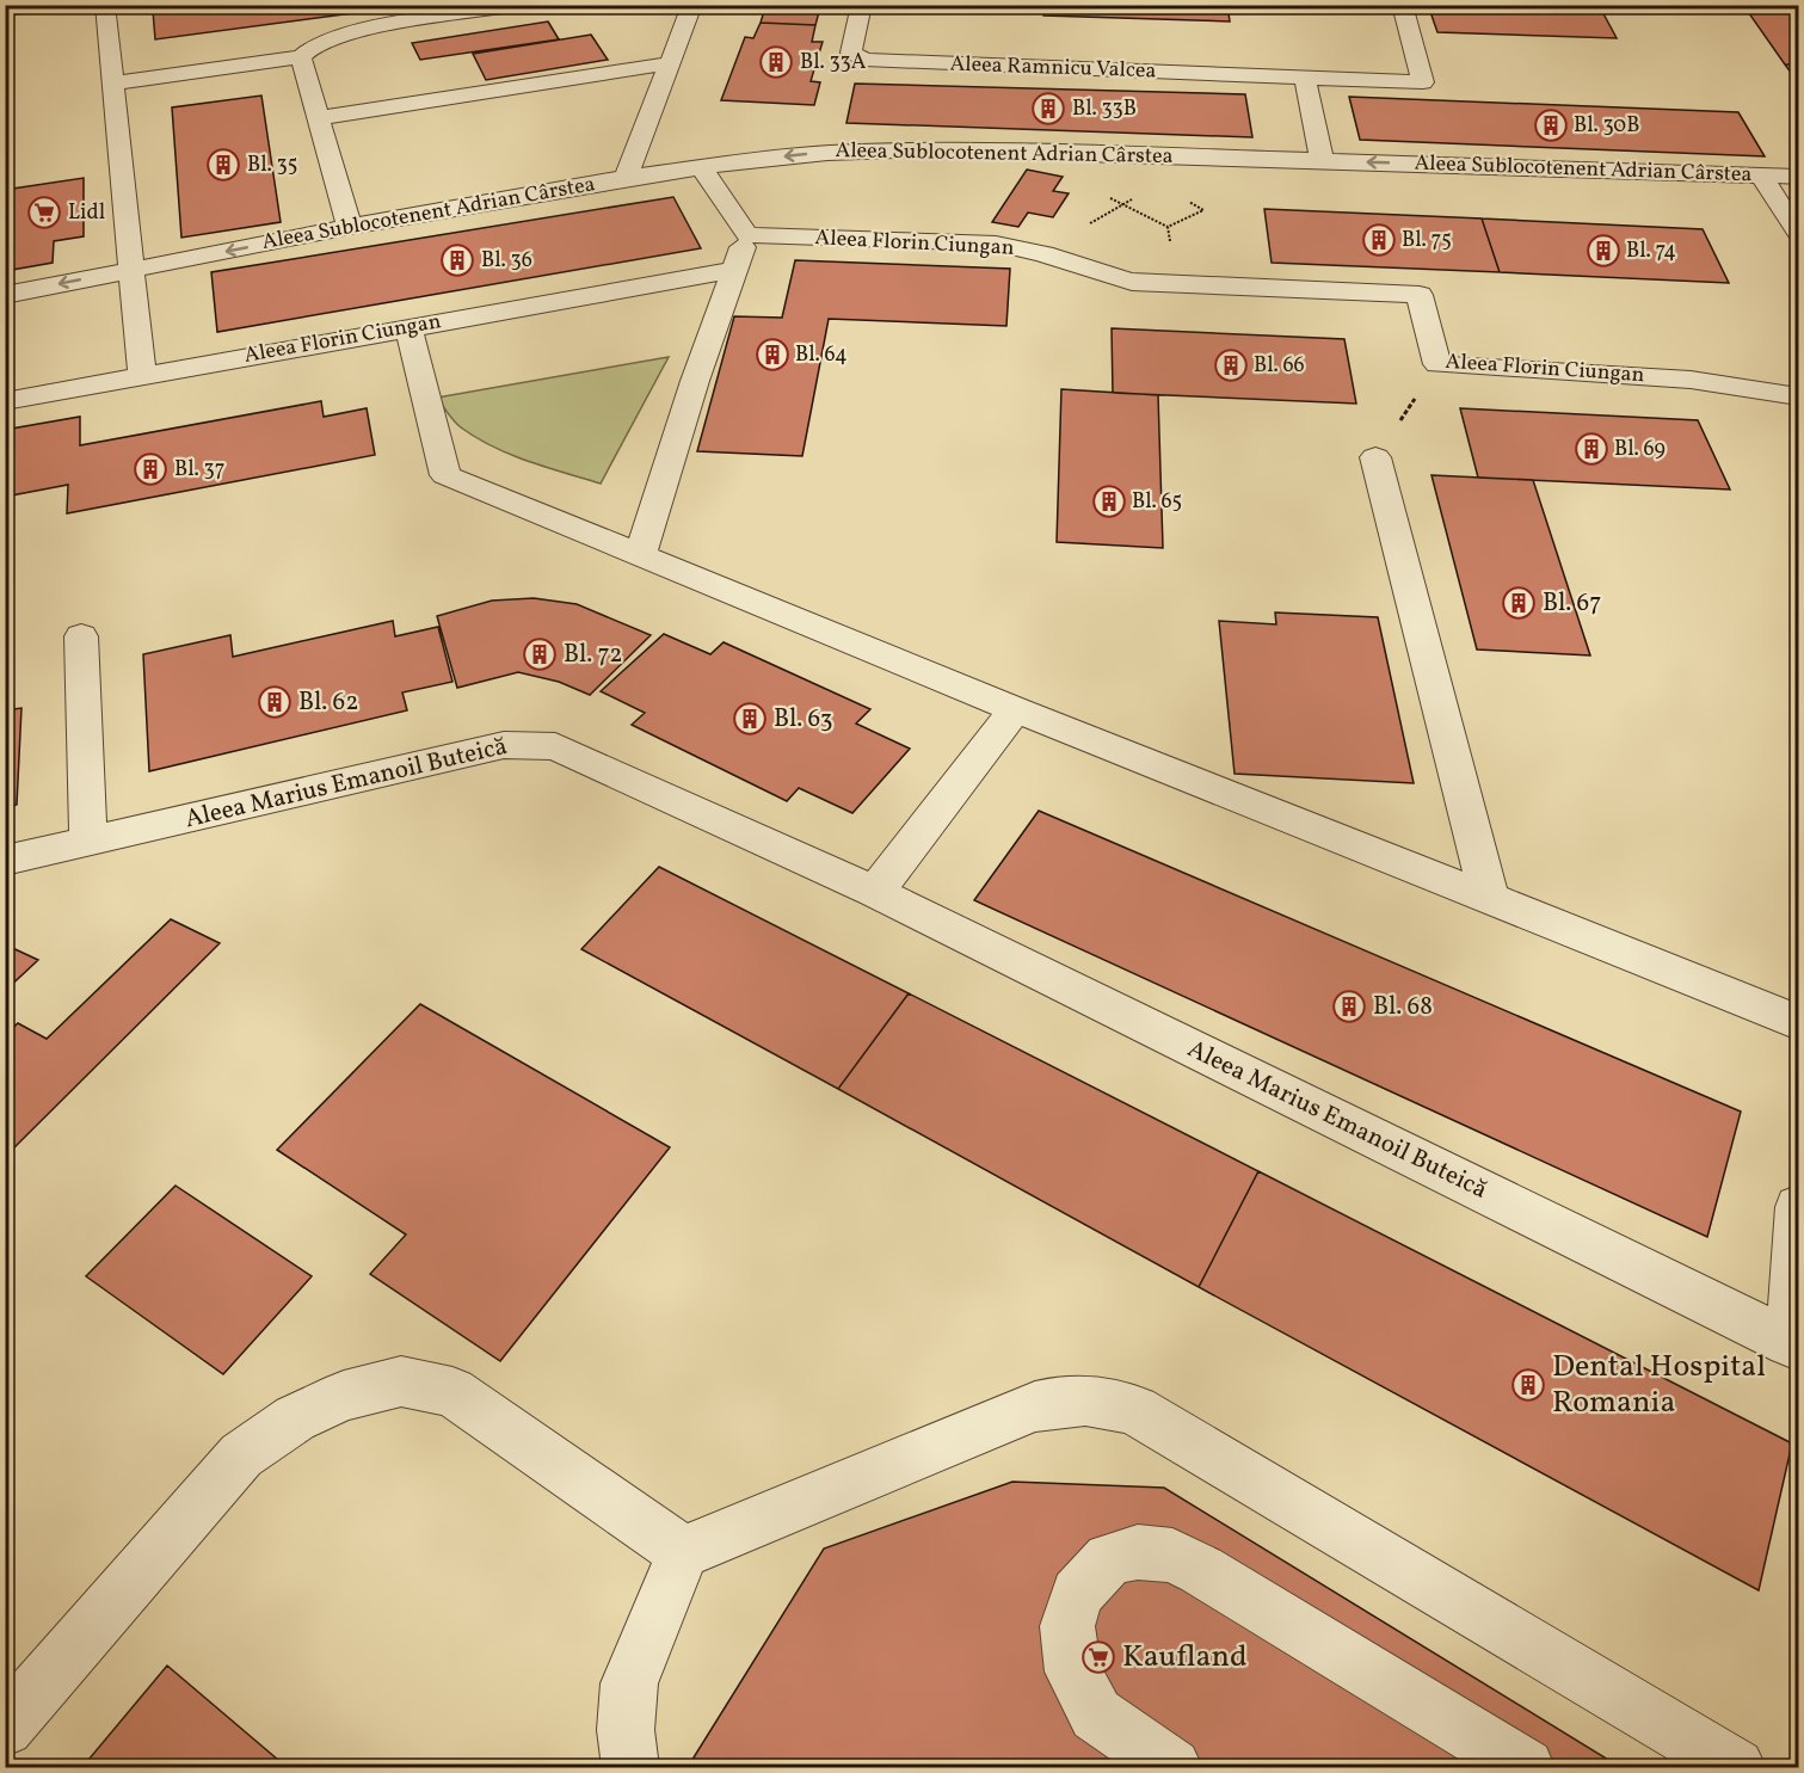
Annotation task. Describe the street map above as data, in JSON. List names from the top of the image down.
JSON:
{
  "streets": {
    "street": [
      "Aleea Ramnicu Valcea",
      "Aleea Sublocotenent Adrian Cârstea",
      "Aleea Florin Ciungan",
      "Aleea Marius Emanoil Buteică"
    ]
  },
  "one_way": ["Aleea Sublocotenent Adrian Cârstea"],
  "places": {
    "building": [
      "Bl. 33A",
      "Bl. 33B",
      "Bl. 30B",
      "Bl. 35",
      "Bl. 75",
      "Bl. 74",
      "Bl. 36",
      "Bl. 64",
      "Bl. 66",
      "Bl. 69",
      "Bl. 37",
      "Bl. 65",
      "Bl. 67",
      "Bl. 72",
      "Bl. 62",
      "Bl. 63",
      "Bl. 68",
      "Dental Hospital Romania"
    ],
    "supermarket": ["Lidl", "Kaufland"]
  }
}
